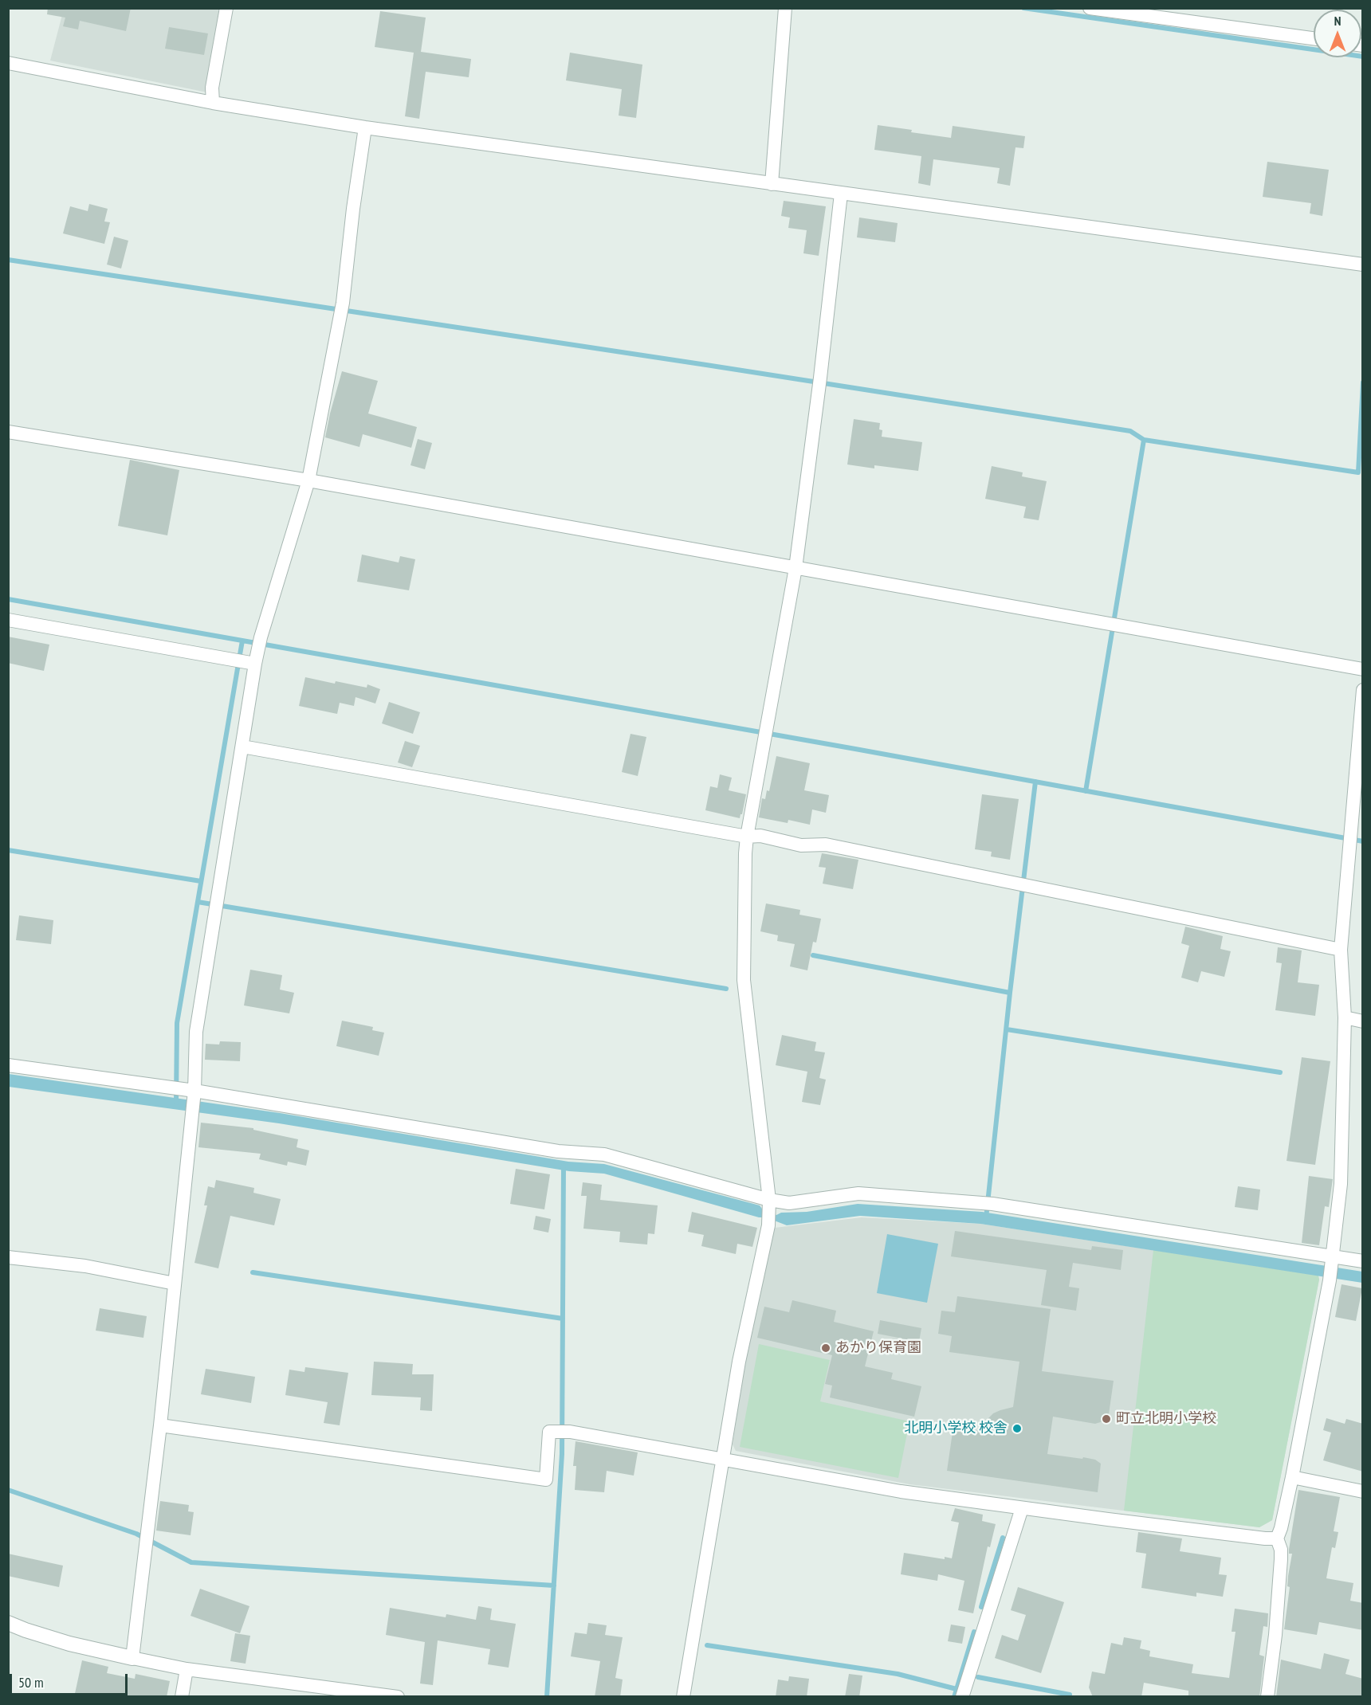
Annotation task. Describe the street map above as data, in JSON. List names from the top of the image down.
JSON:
{
  "places": ["あかり保育園", "町立北明小学校", "北明小学校 校舎"],
  "scale_bar": "50 m",
  "north": "top"
}
